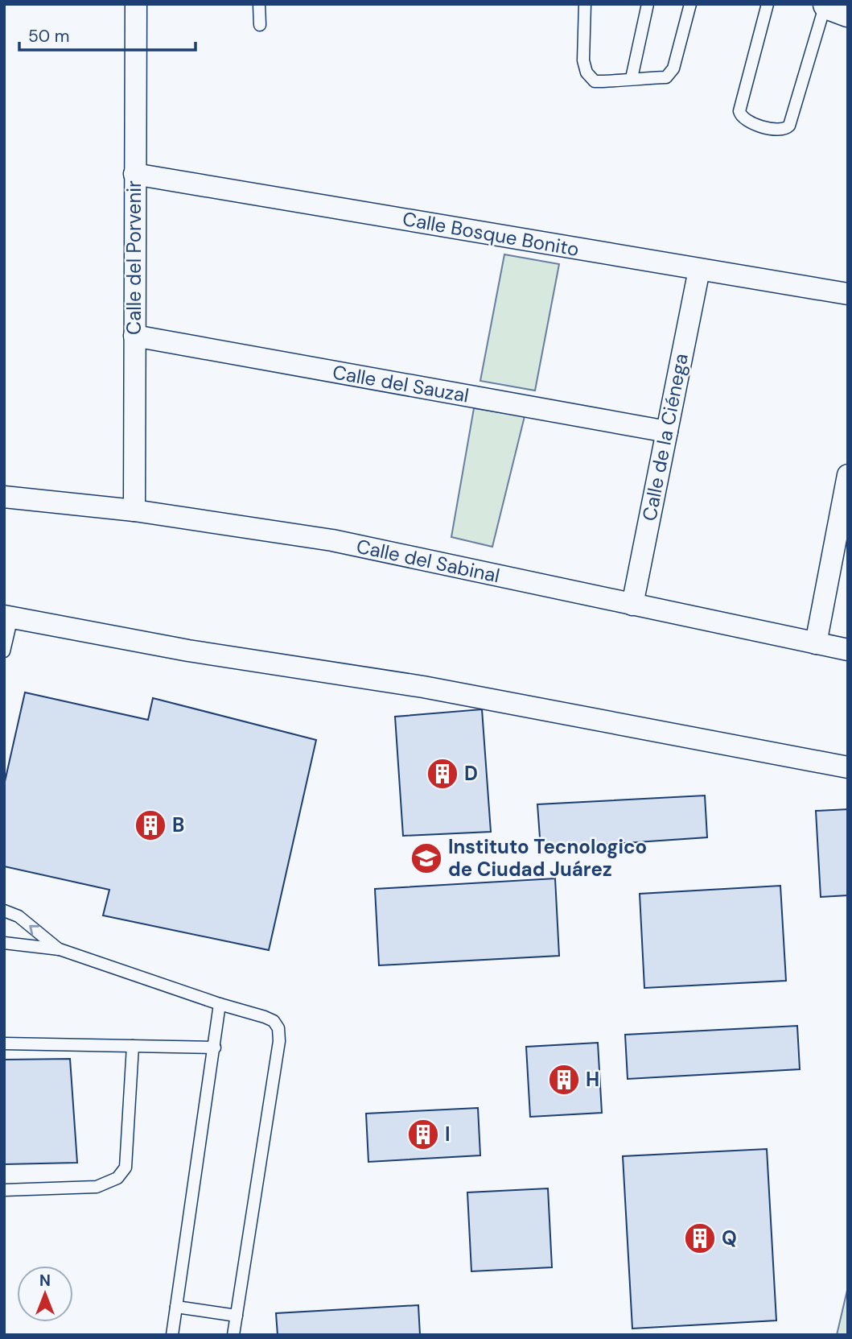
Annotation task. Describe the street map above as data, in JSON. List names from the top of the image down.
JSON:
{
  "streets": {
    "street": [
      "Calle Bosque Bonito",
      "Calle del Porvenir",
      "Calle del Sauzal",
      "Calle de la Ciénega",
      "Calle del Sabinal"
    ]
  },
  "crossings": [
    ["Calle Bosque Bonito", "Calle del Porvenir"],
    ["Calle Bosque Bonito", "Calle de la Ciénega"],
    ["Calle del Porvenir", "Calle del Sauzal"],
    ["Calle del Porvenir", "Calle del Sabinal"],
    ["Calle del Sauzal", "Calle de la Ciénega"],
    ["Calle de la Ciénega", "Calle del Sabinal"]
  ],
  "places": {
    "building": [
      "D",
      "B",
      "H",
      "I",
      "Q"
    ],
    "school or university": ["Instituto Tecnologico de Ciudad Juárez"]
  },
  "scale_bar": "50 m",
  "north": "top"
}
